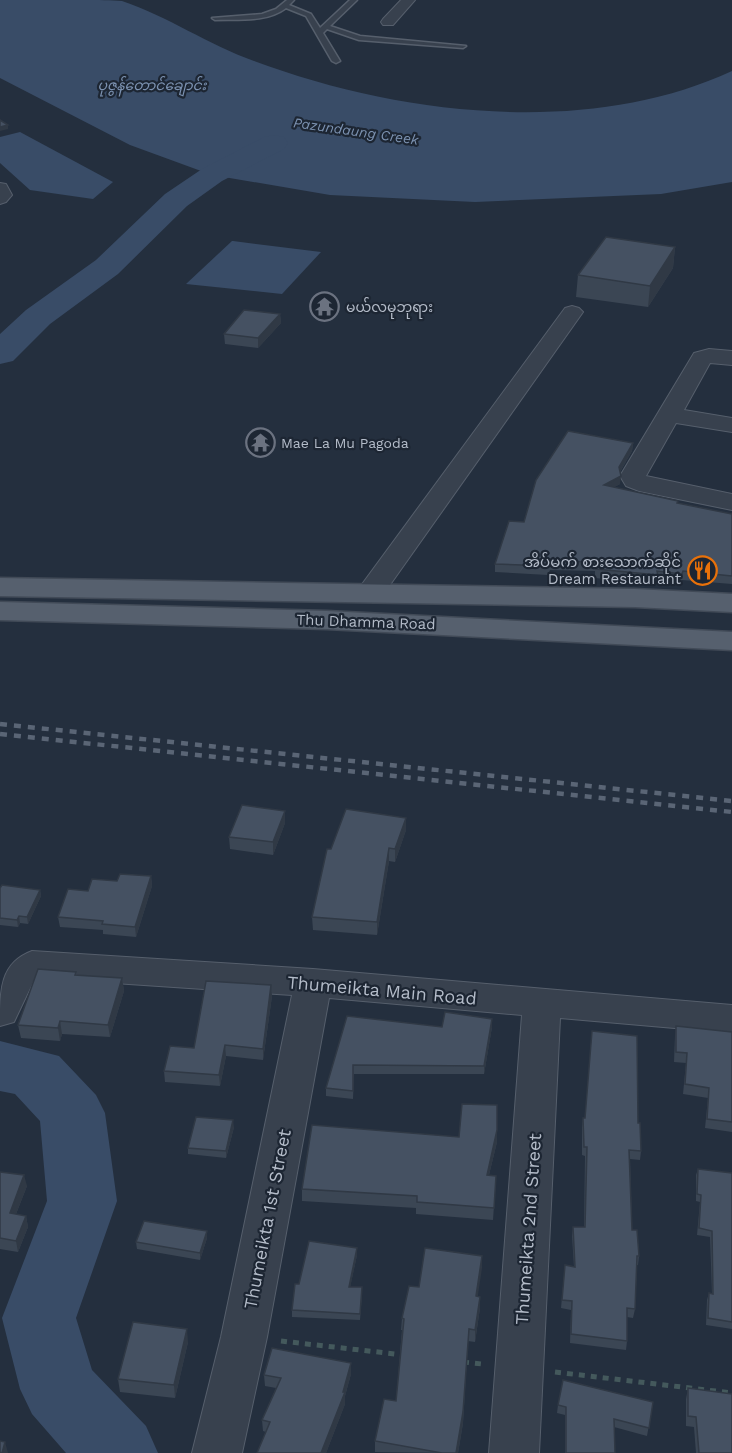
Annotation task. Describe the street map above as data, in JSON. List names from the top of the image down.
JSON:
{
  "streets": {
    "main road": ["Thu Dhamma Road"],
    "street": ["Thumeikta Main Road", "Thumeikta 1st Street", "Thumeikta 2nd Street"]
  },
  "crossings": [
    ["Thumeikta Main Road", "Thumeikta 1st Street"],
    ["Thumeikta Main Road", "Thumeikta 2nd Street"]
  ],
  "water": ["ပုဇွန်တောင်ချောင်း", "Pazundaung Creek"],
  "places": {
    "temple": ["မယ်လမုဘုရား", "Mae La Mu Pagoda"],
    "restaurant": ["အိပ်မက် စားသောက်ဆိုင် Dream Restaurant"]
  }
}
